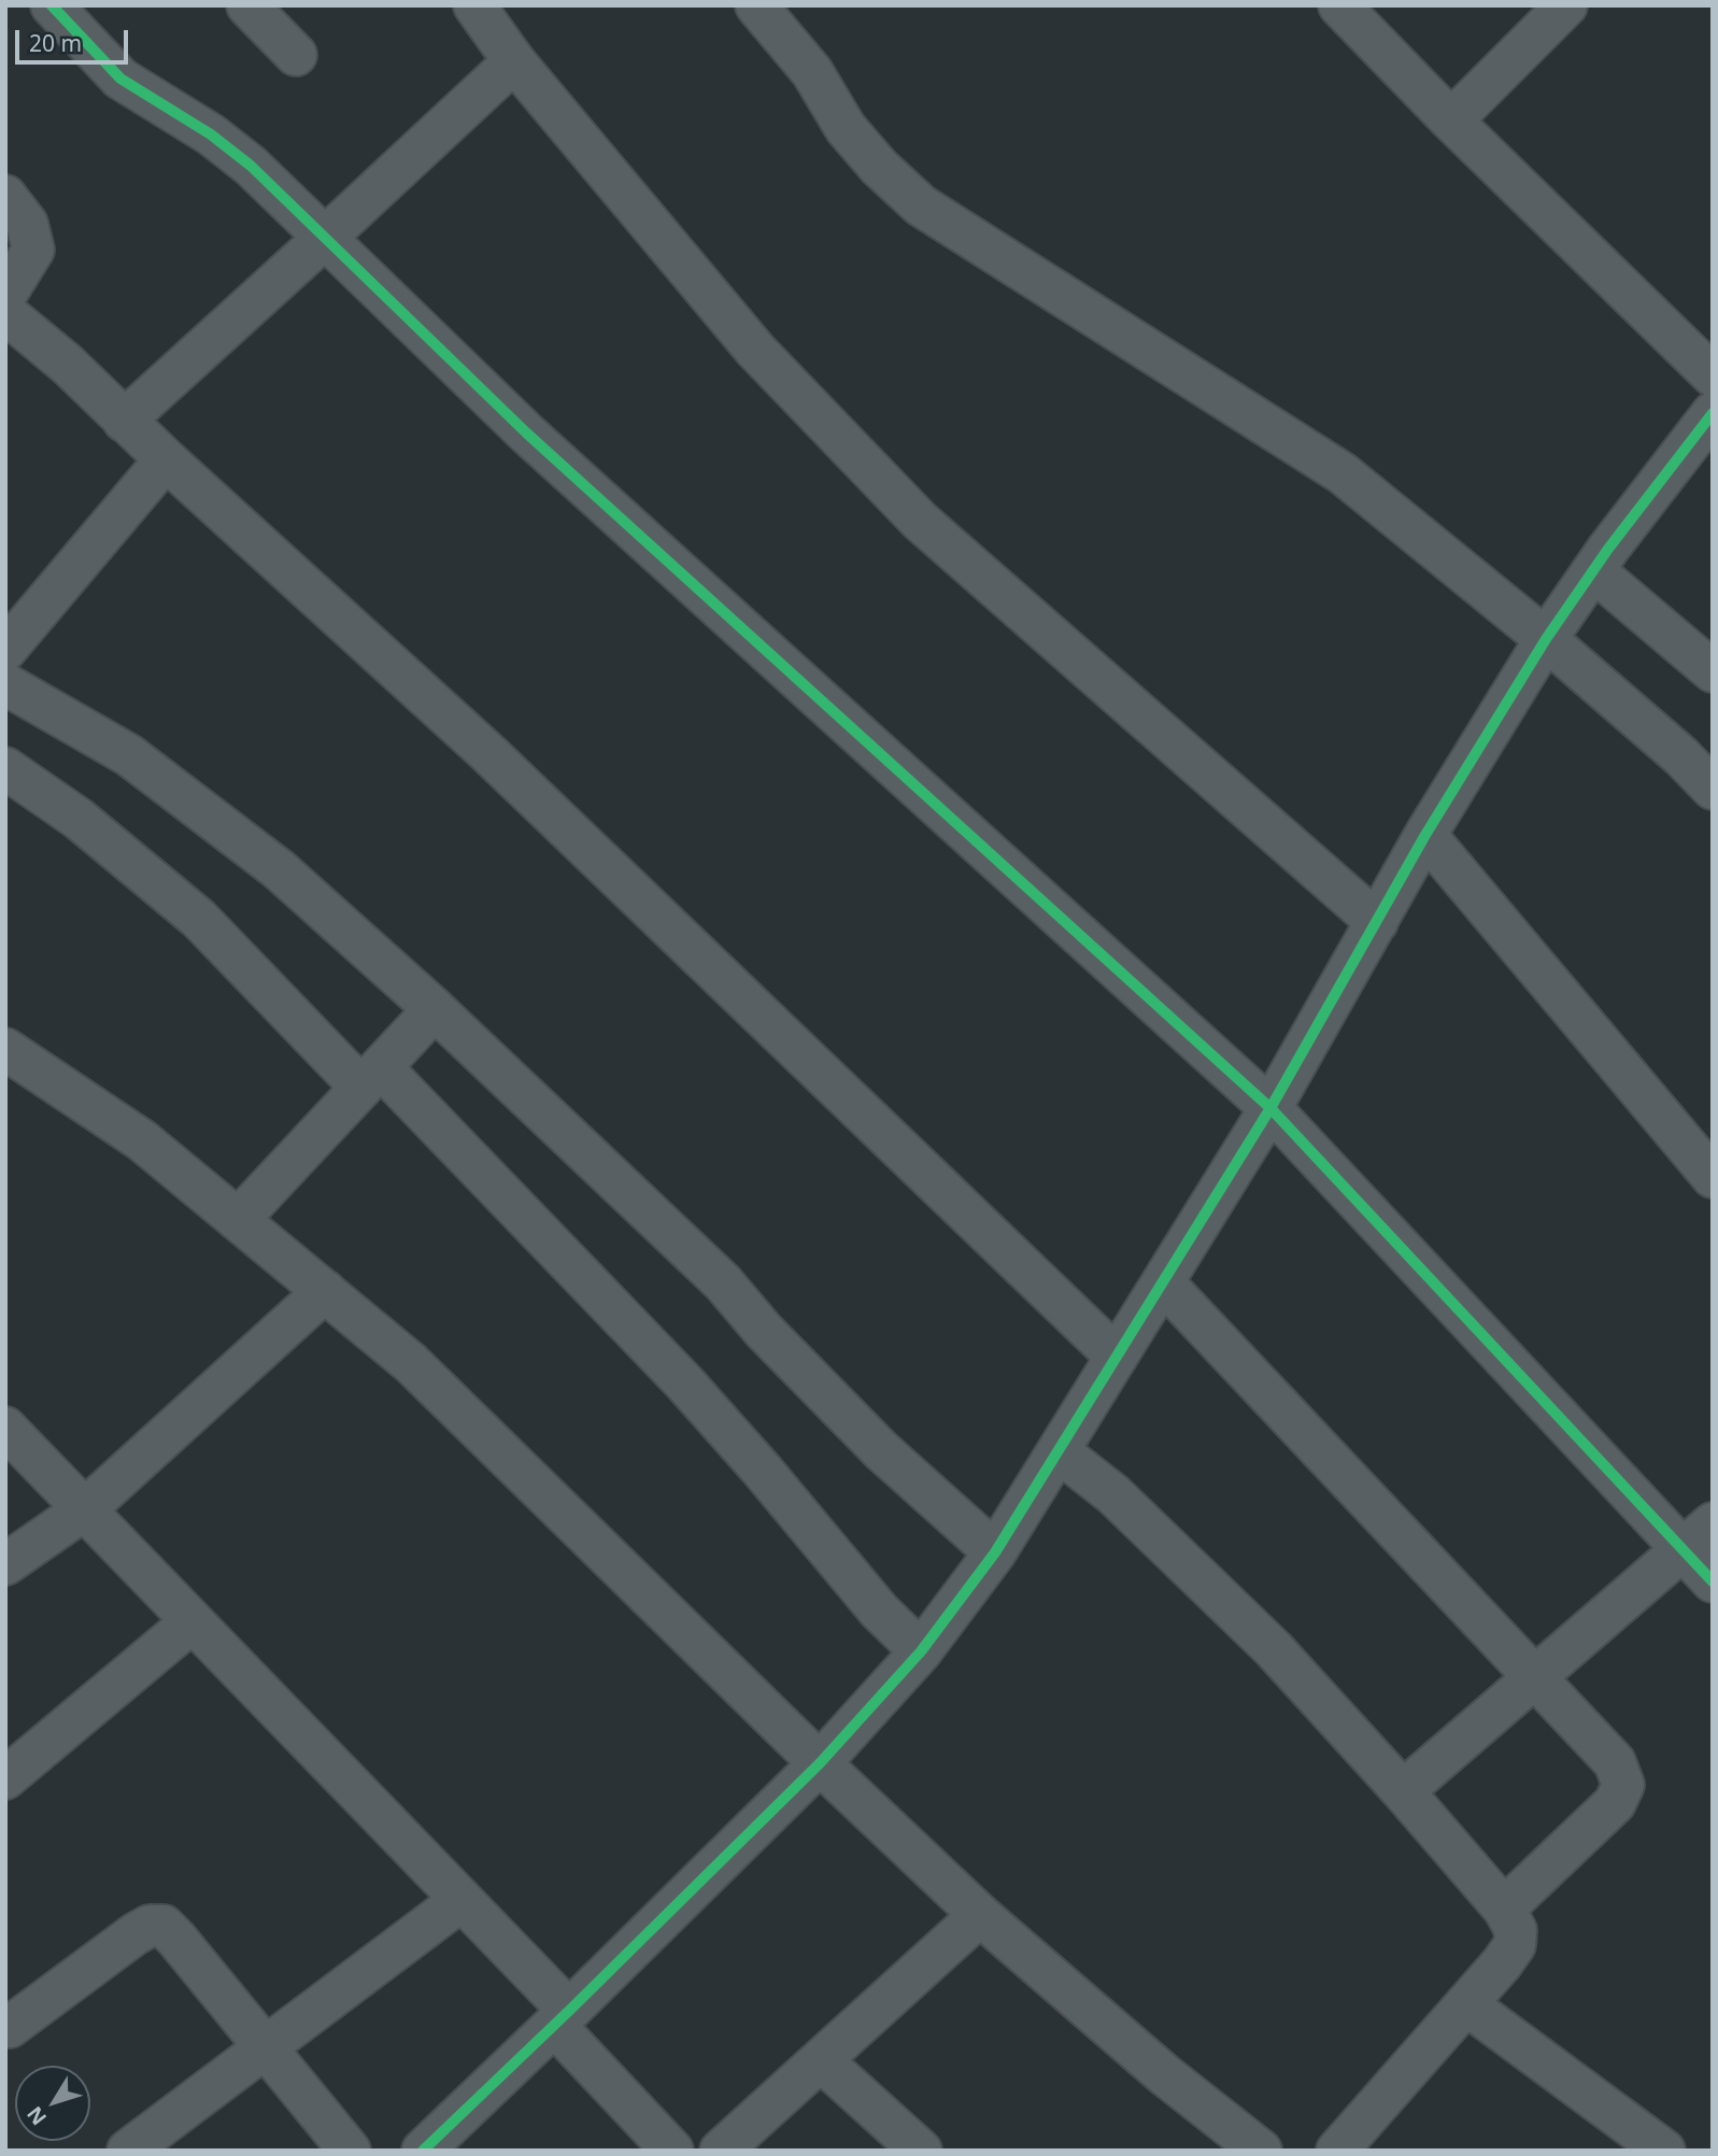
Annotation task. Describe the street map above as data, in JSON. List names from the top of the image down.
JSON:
{
  "scale_bar": "20 m",
  "north": "bottom left"
}
